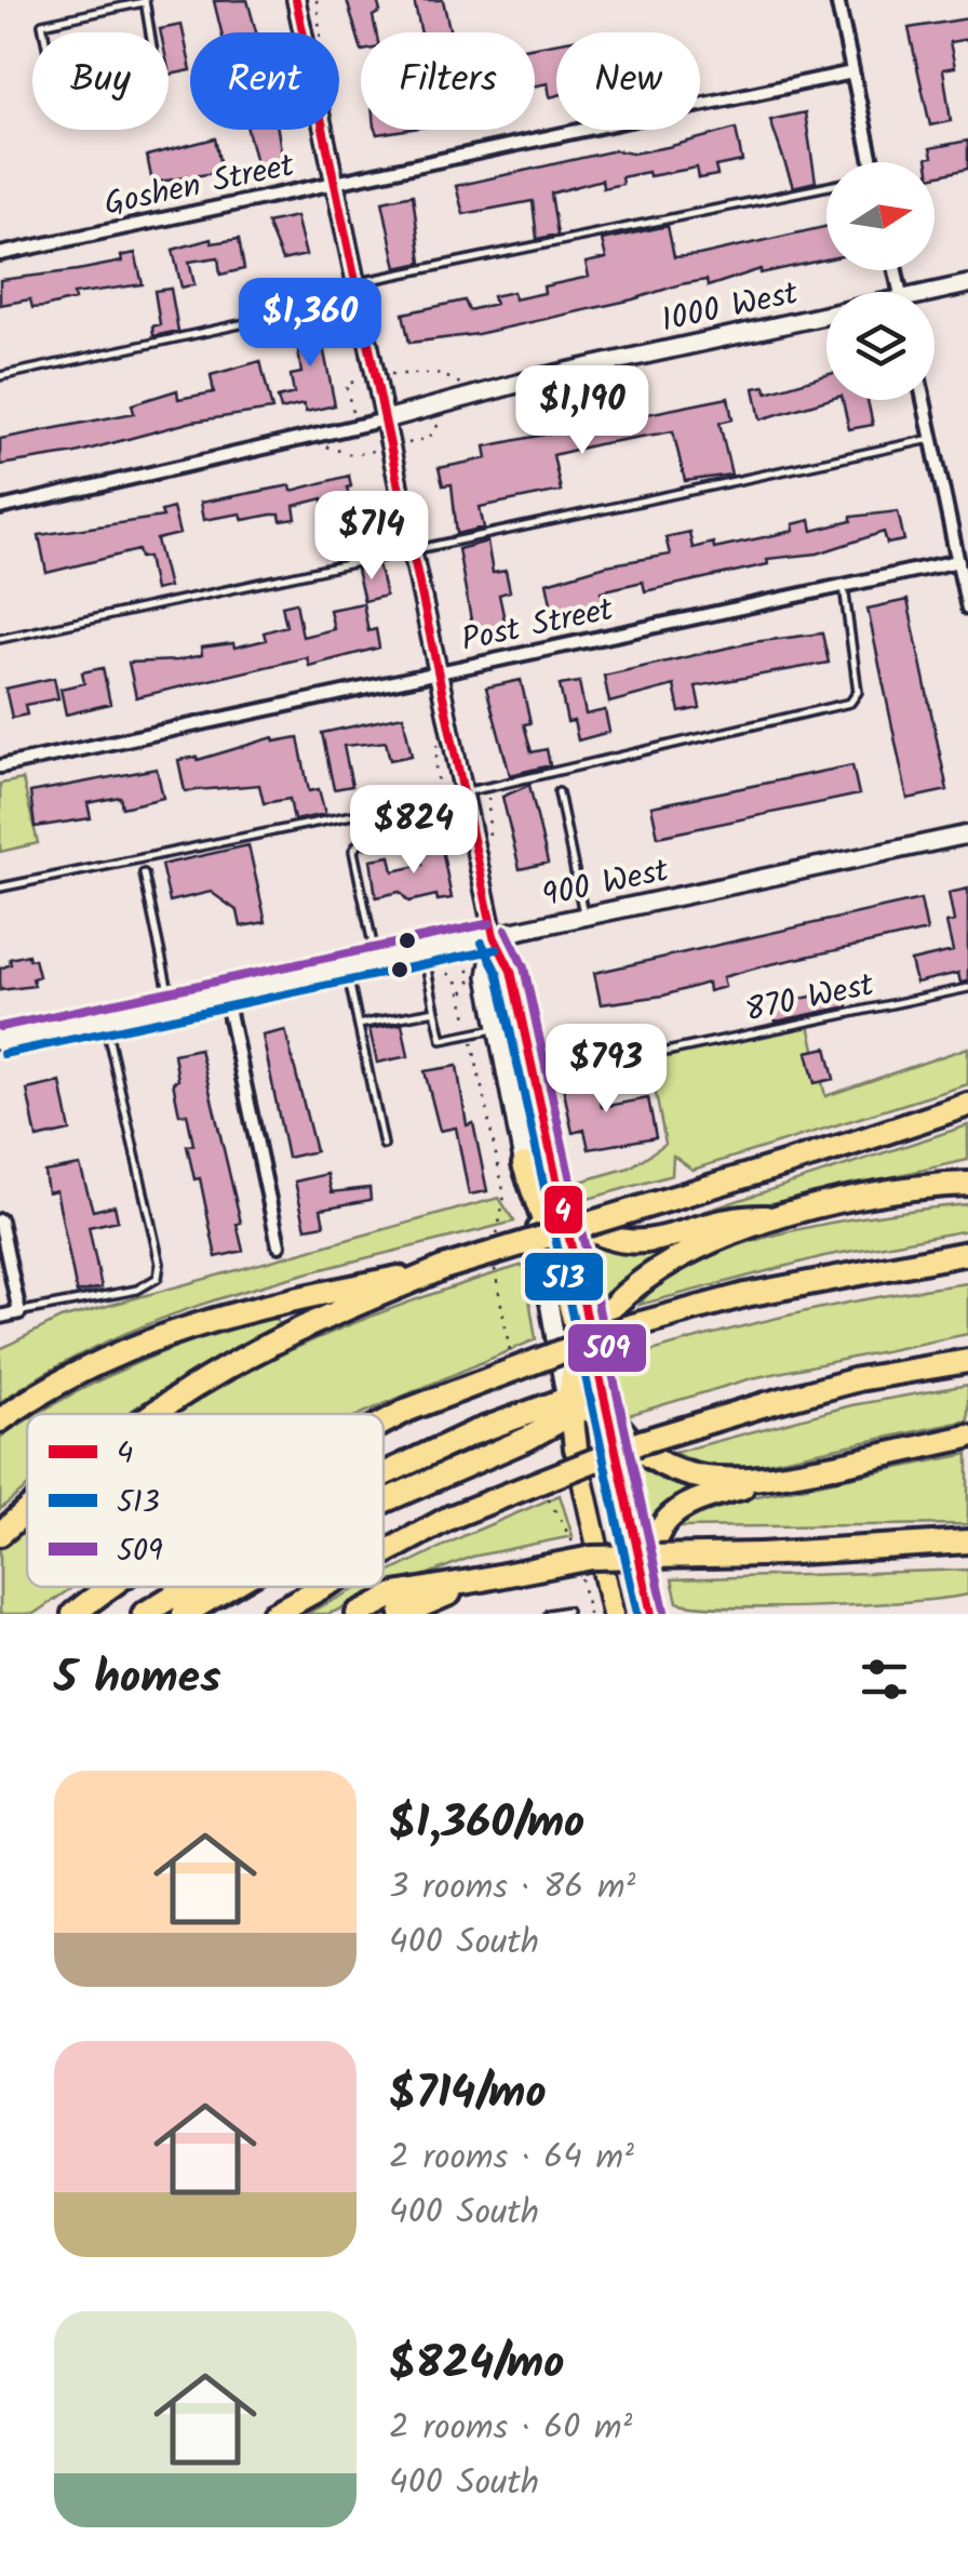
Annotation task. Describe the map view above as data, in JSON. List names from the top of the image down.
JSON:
{
  "streets": {
    "main road": ["1000 West", "900 West"],
    "street": ["Goshen Street", "Post Street"],
    "lane": ["870 West"]
  },
  "lines": ["transit line 4", "transit line 509", "transit line 513"],
  "legend": ["4", "513", "509"],
  "north": "right",
  "page": {
    "chip": [
      "Buy",
      "Rent",
      "Filters",
      "New"
    ],
    "price": [
      "$1,360",
      "$1,190",
      "$714",
      "$824",
      "$793"
    ],
    "heading": "5 homes",
    "list": [
      {
        "name": "$1,360/mo",
        "note": "3 rooms · 86 m² · 400 South"
      },
      {
        "name": "$714/mo",
        "note": "2 rooms · 64 m² · 400 South"
      },
      {
        "name": "$824/mo",
        "note": "2 rooms · 60 m² · 400 South"
      }
    ]
  }
}
